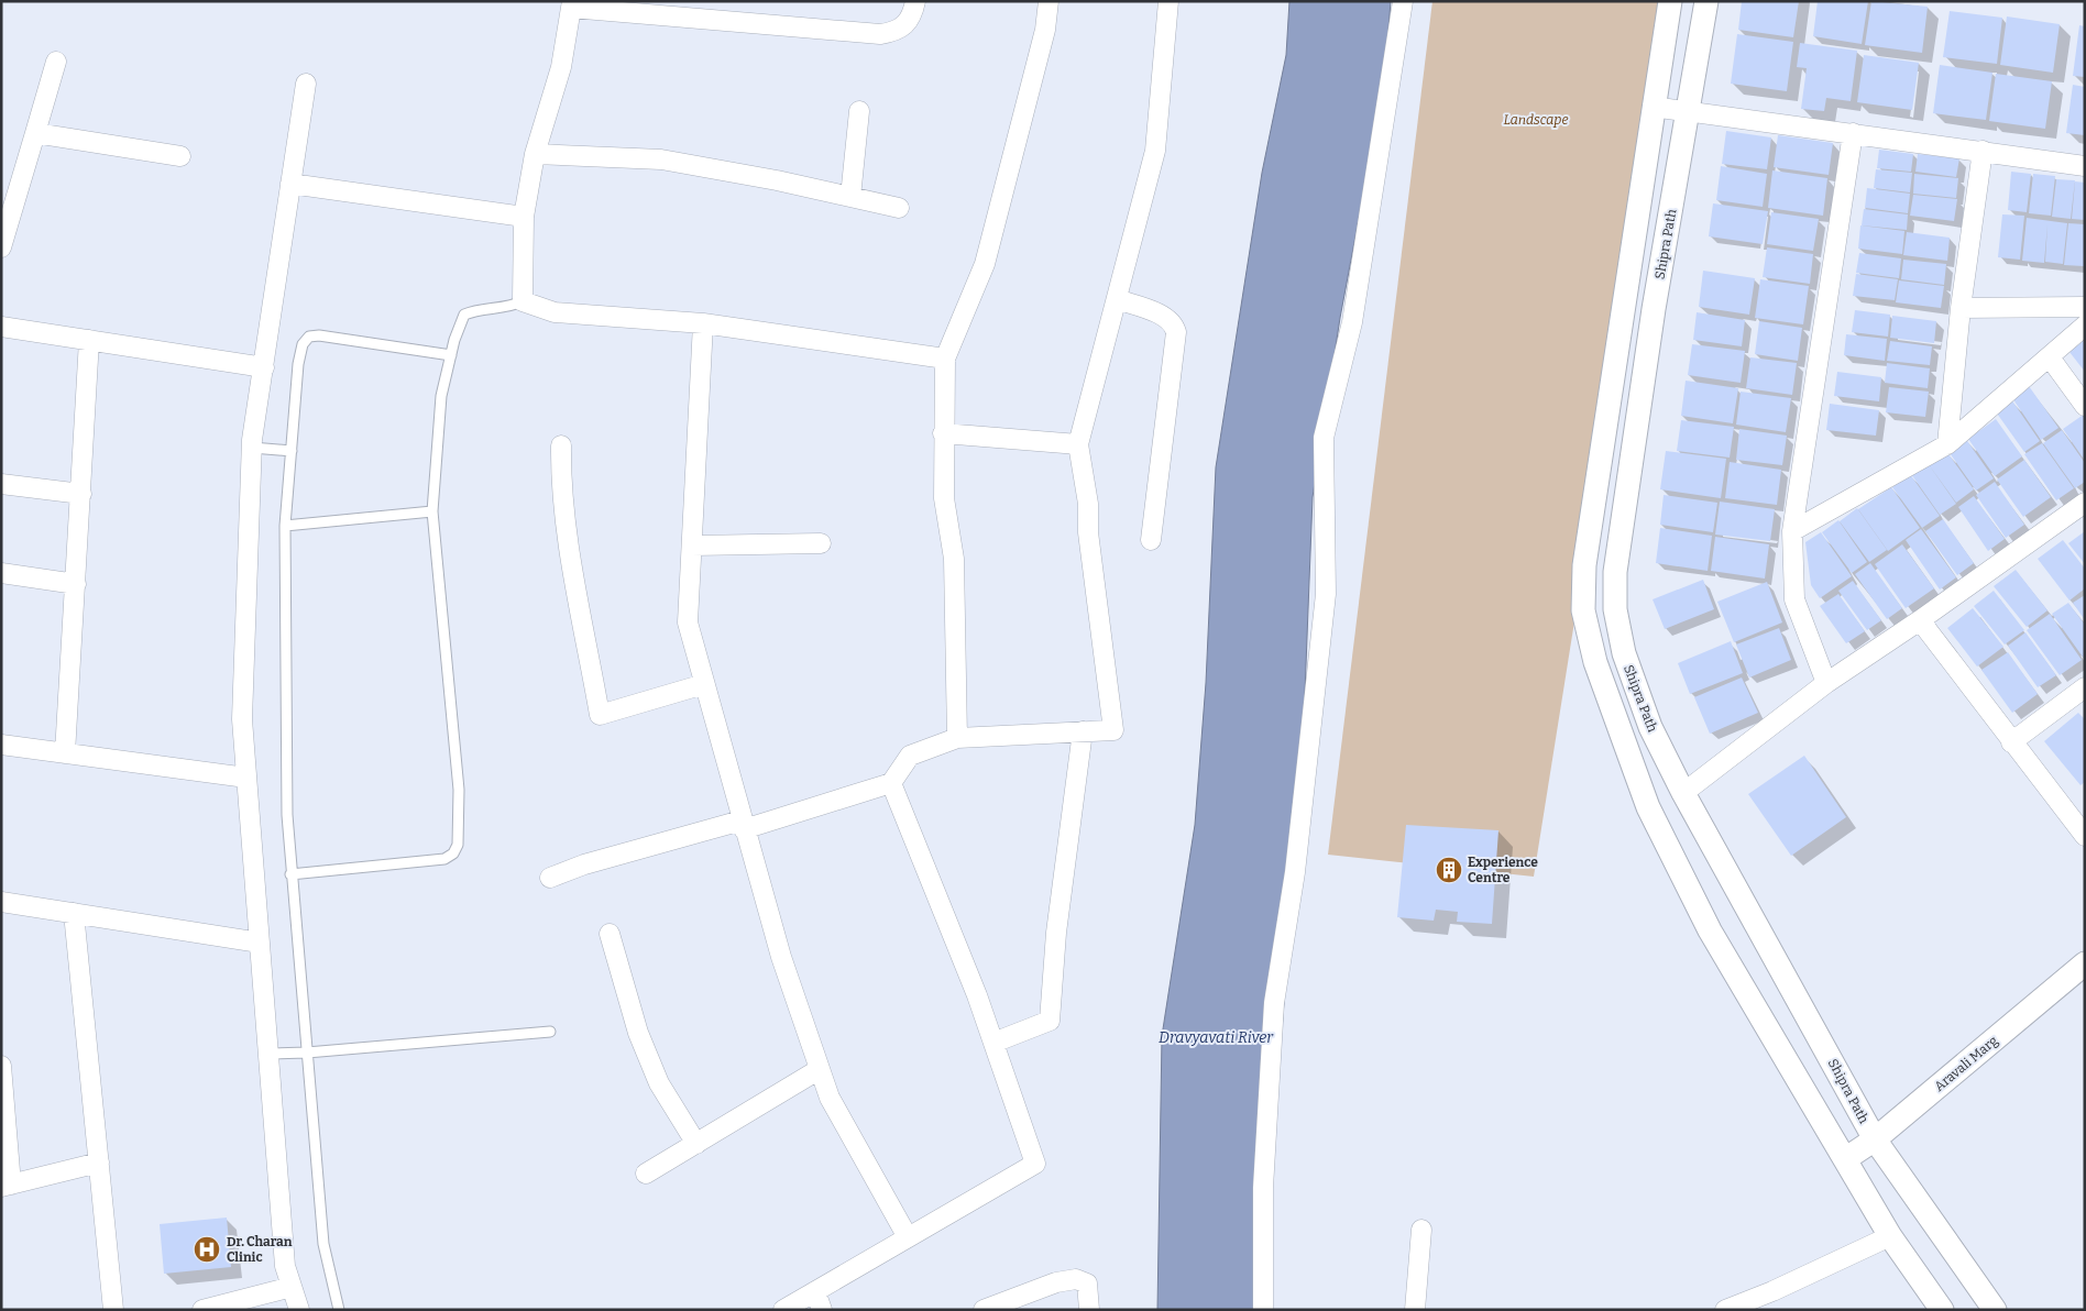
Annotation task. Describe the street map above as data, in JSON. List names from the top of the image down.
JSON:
{
  "streets": {
    "street": ["Shipra Path", "Aravali Marg"]
  },
  "crossings": [
    ["Shipra Path", "Aravali Marg"]
  ],
  "water": ["Dravyavati River"],
  "parks": ["Landscape"],
  "places": {
    "building": ["Experience Centre"],
    "hospital": ["Dr. Charan Clinic"]
  }
}
